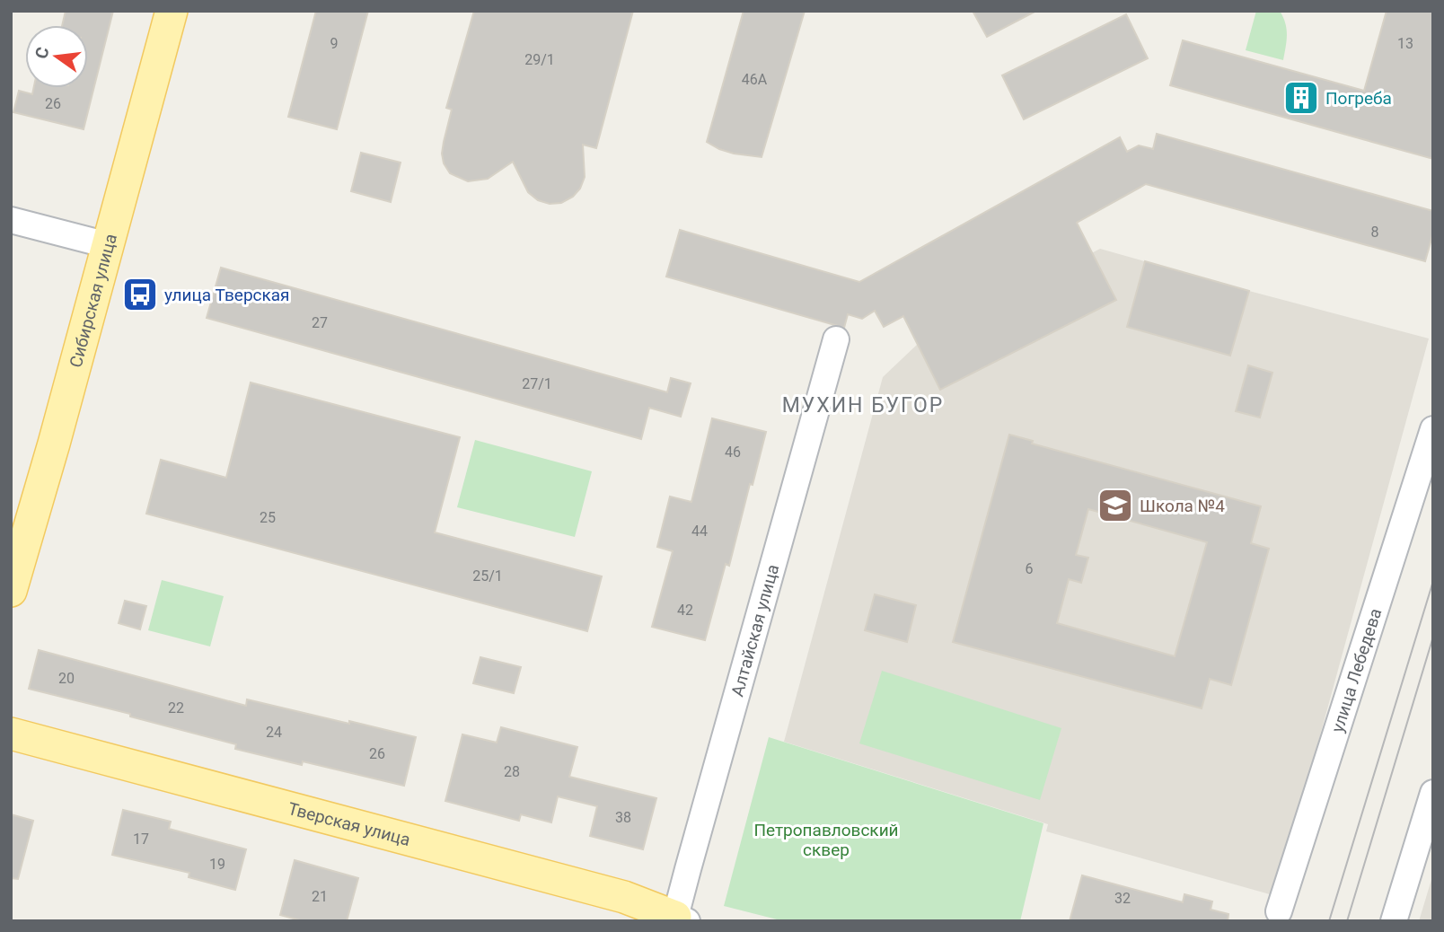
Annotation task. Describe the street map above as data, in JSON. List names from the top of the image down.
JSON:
{
  "streets": {
    "main road": ["Сибирская улица", "Тверская улица"],
    "street": ["Алтайская улица", "улица Лебедева"]
  },
  "crossings": [
    ["Алтайская улица", "Тверская улица"]
  ],
  "districts": ["МУХИН БУГОР"],
  "parks": ["Петропавловский сквер"],
  "places": {
    "building": ["Погреба"],
    "bus stop": ["улица Тверская"],
    "school or university": ["Школа №4"]
  },
  "house_numbers": [
    "9",
    "13",
    "29/1",
    "46А",
    "26",
    "8",
    "27",
    "27/1",
    "46",
    "25",
    "44",
    "6",
    "25/1",
    "42",
    "20",
    "22",
    "24",
    "26",
    "28",
    "38",
    "17",
    "19",
    "21",
    "32"
  ],
  "north": "left"
}
